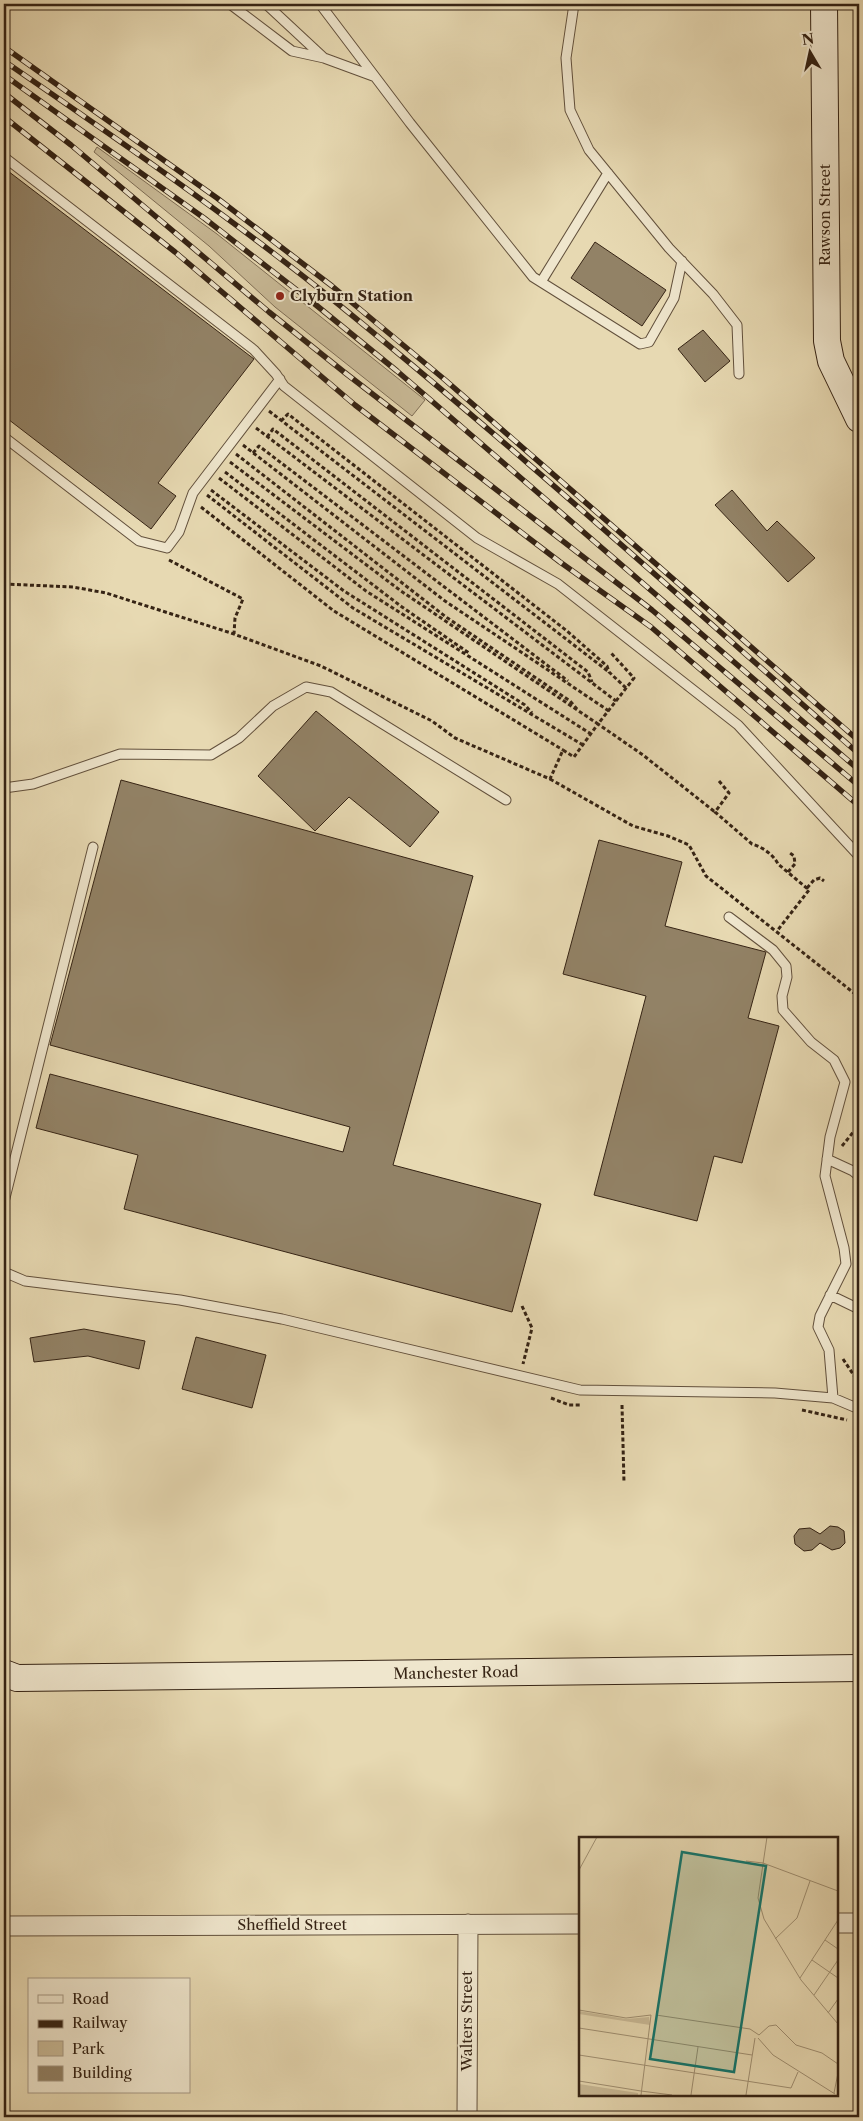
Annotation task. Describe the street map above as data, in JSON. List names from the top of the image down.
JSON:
{
  "streets": {
    "main road": ["Rawson Street", "Manchester Road"],
    "street": ["Sheffield Street", "Walters Street"]
  },
  "crossings": [
    ["Sheffield Street", "Walters Street"]
  ],
  "places": ["Clyburn Station"],
  "legend": [
    "Road",
    "Railway",
    "Park",
    "Building"
  ],
  "north": "top"
}
